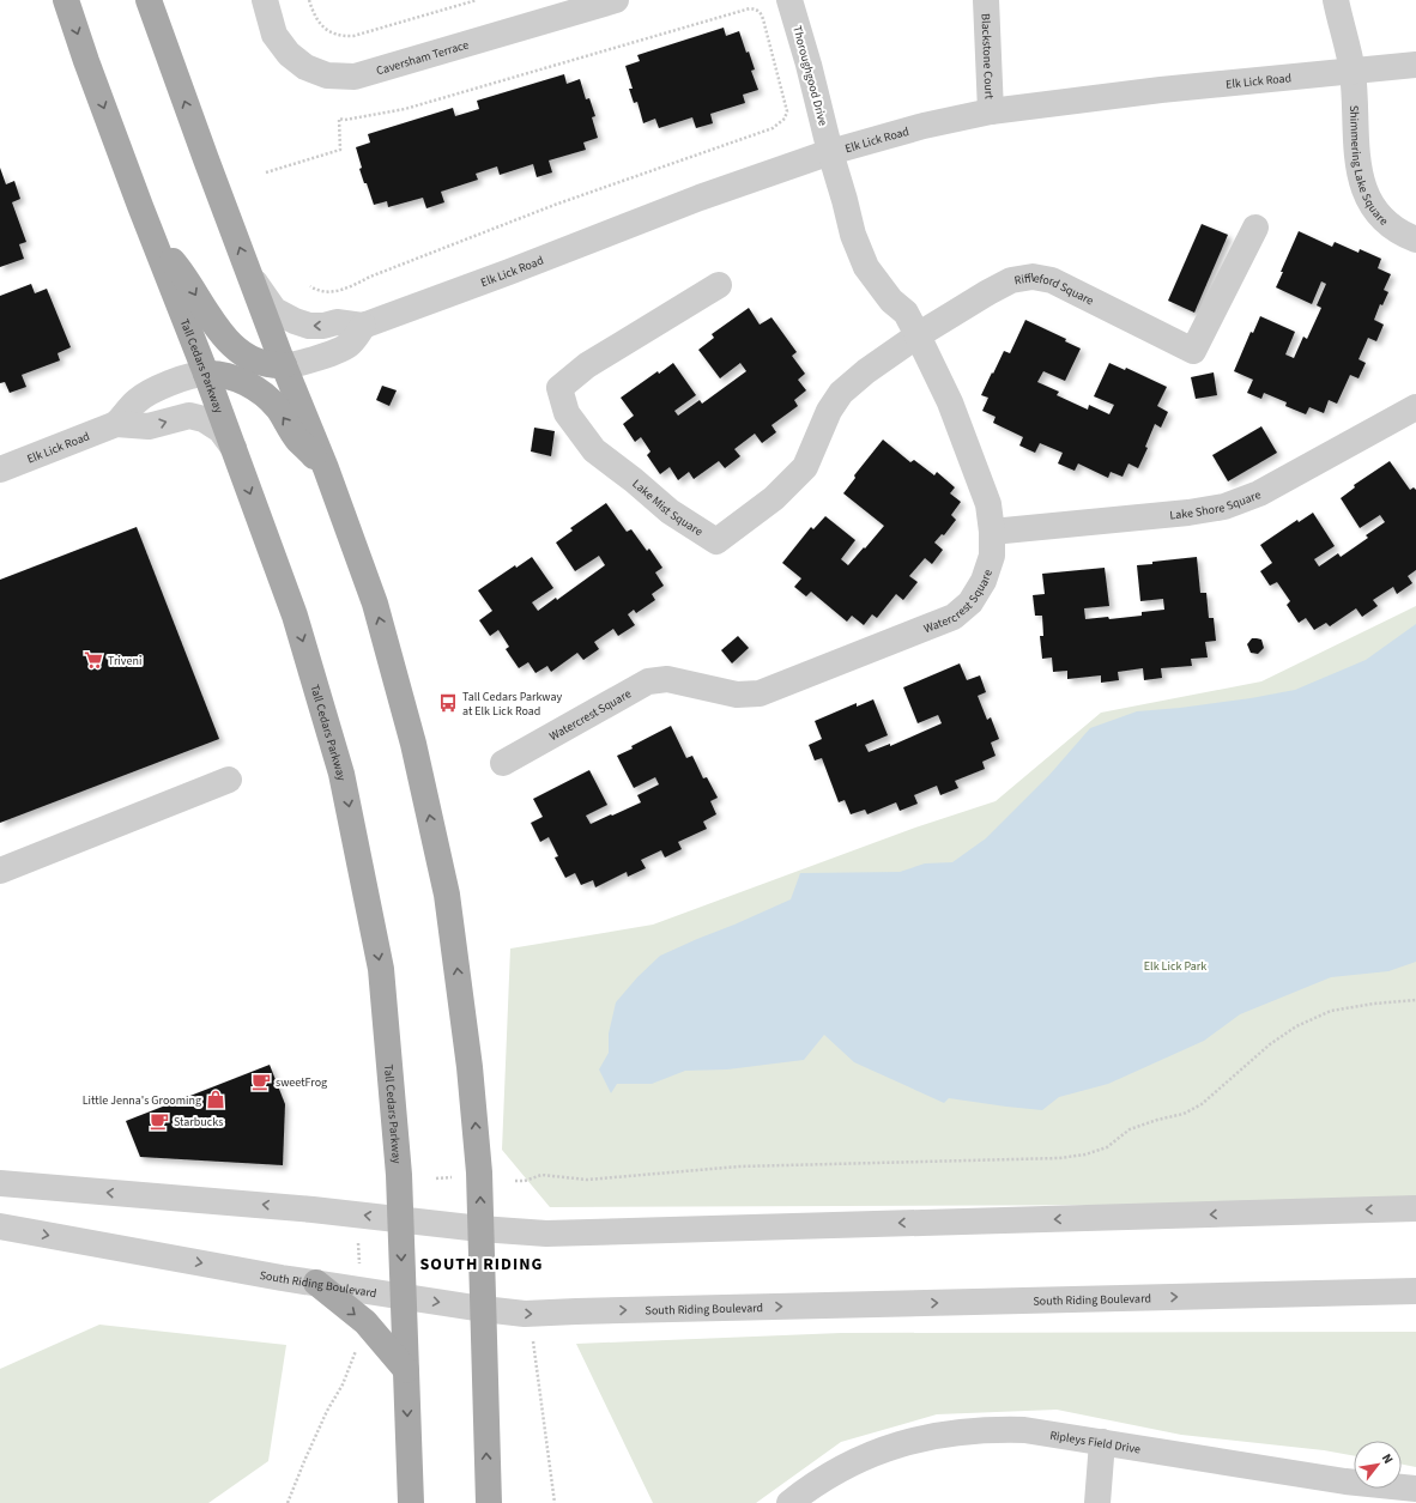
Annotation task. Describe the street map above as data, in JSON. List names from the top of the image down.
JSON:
{
  "streets": {
    "main road": ["Tall Cedars Parkway"],
    "street": [
      "Blackstone Court",
      "Caversham Terrace",
      "Thoroughgood Drive",
      "Elk Lick Road",
      "Shimmering Lake Square",
      "Riffleford Square",
      "Lake Shore Square",
      "Lake Mist Square",
      "Watercrest Square",
      "South Riding Boulevard",
      "Ripleys Field Drive"
    ]
  },
  "crossings": [
    ["Blackstone Court", "Elk Lick Road"],
    ["Thoroughgood Drive", "Elk Lick Road"],
    ["Thoroughgood Drive", "Watercrest Square"],
    ["Elk Lick Road", "Shimmering Lake Square"],
    ["Elk Lick Road", "Tall Cedars Parkway"],
    ["Elk Lick Road", "Watercrest Square"],
    ["Riffleford Square", "Lake Mist Square"],
    ["Riffleford Square", "Watercrest Square"],
    ["Tall Cedars Parkway", "South Riding Boulevard"],
    ["Lake Shore Square", "Watercrest Square"],
    ["Lake Mist Square", "Watercrest Square"]
  ],
  "districts": ["SOUTH RIDING"],
  "parks": ["Elk Lick Park"],
  "places": {
    "supermarket": ["Triveni"],
    "bus stop": ["Tall Cedars Parkway at Elk Lick Road"],
    "cafe": ["sweetFrog", "Starbucks"],
    "shop": ["Little Jenna's Grooming"]
  },
  "north": "top right"
}
